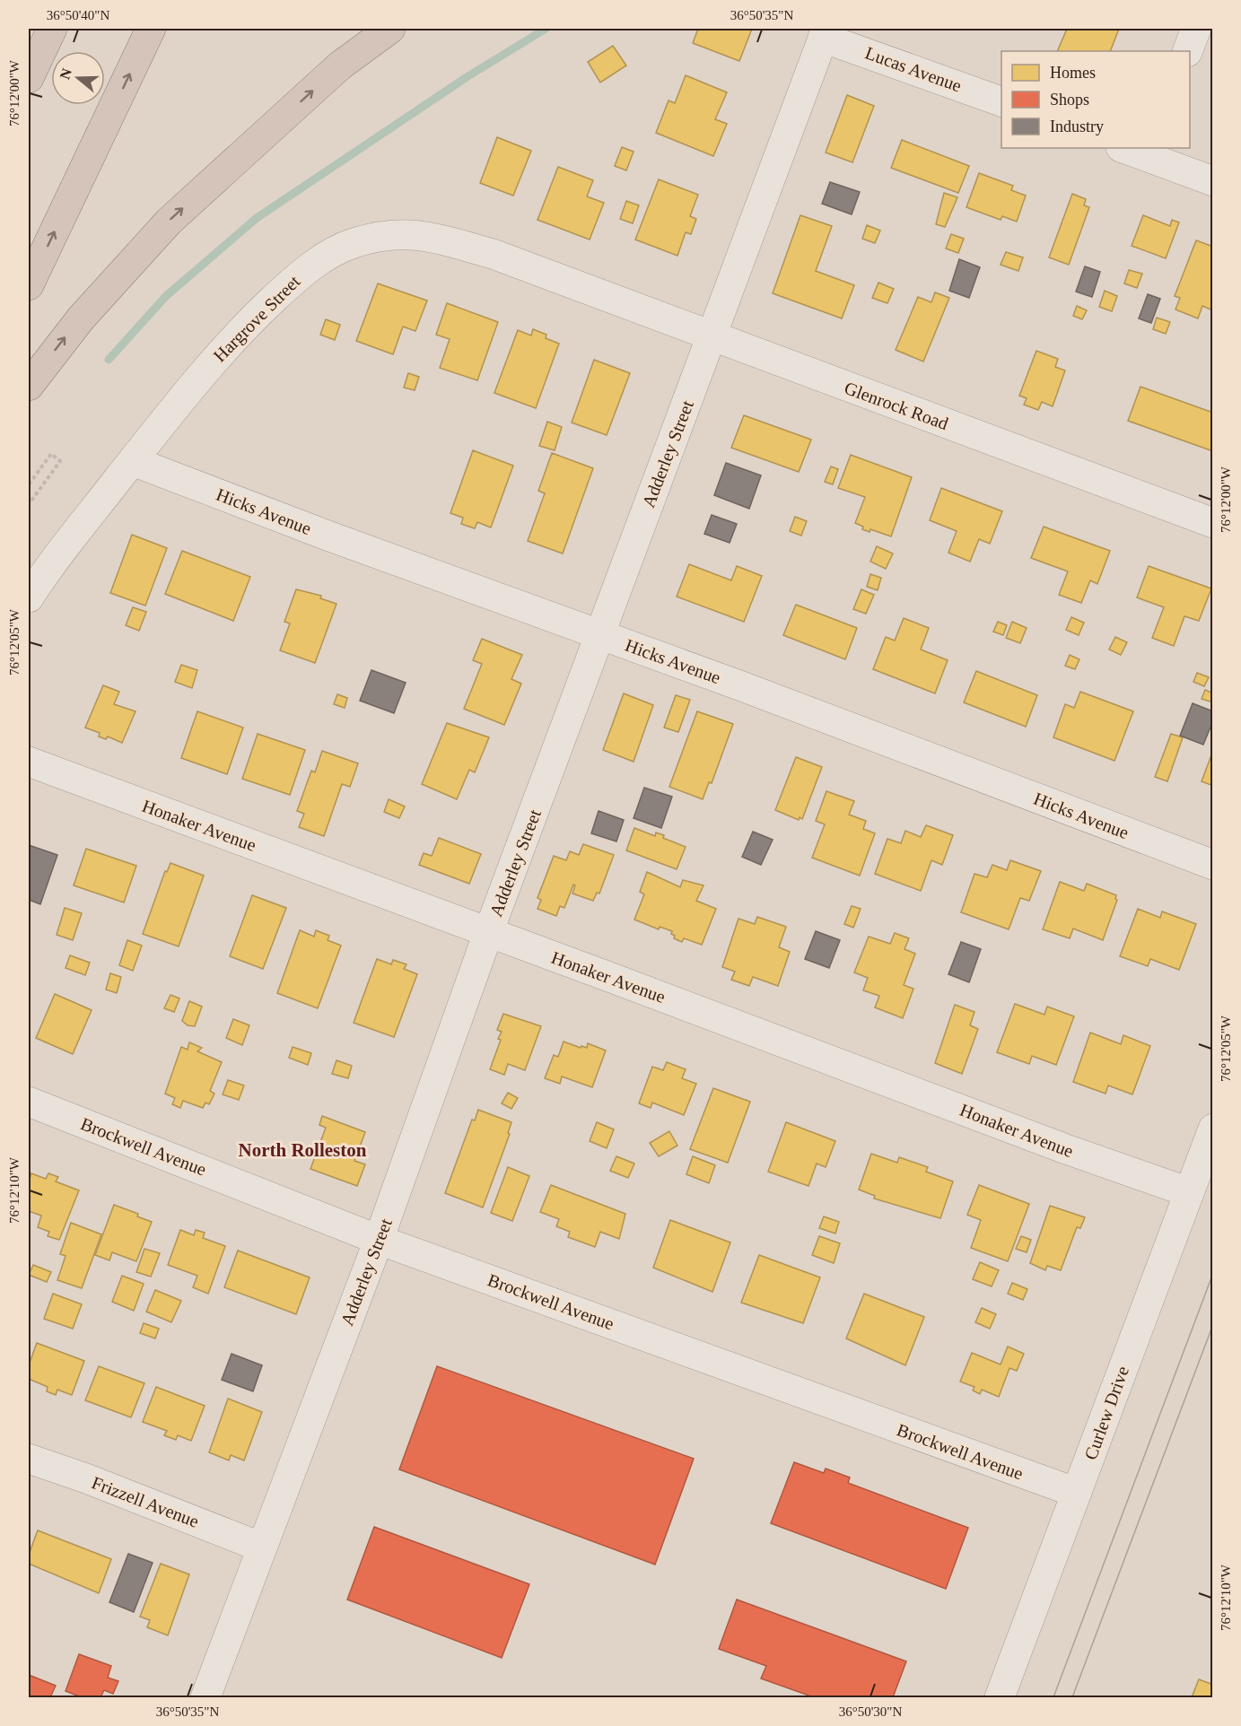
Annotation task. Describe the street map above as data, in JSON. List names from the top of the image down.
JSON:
{
  "streets": {
    "street": [
      "Lucas Avenue",
      "Hargrove Street",
      "Glenrock Road",
      "Adderley Street",
      "Hicks Avenue",
      "Honaker Avenue",
      "Brockwell Avenue",
      "Curlew Drive",
      "Frizzell Avenue"
    ]
  },
  "crossings": [
    ["Lucas Avenue", "Adderley Street"],
    ["Hargrove Street", "Glenrock Road"],
    ["Hargrove Street", "Hicks Avenue"],
    ["Glenrock Road", "Adderley Street"],
    ["Adderley Street", "Hicks Avenue"],
    ["Adderley Street", "Honaker Avenue"],
    ["Adderley Street", "Brockwell Avenue"],
    ["Adderley Street", "Frizzell Avenue"],
    ["Honaker Avenue", "Curlew Drive"],
    ["Brockwell Avenue", "Curlew Drive"]
  ],
  "districts": ["North Rolleston"],
  "legend": ["Homes", "Shops", "Industry"],
  "north": "left",
  "coordinates": [
    "36°50'40\"N",
    "36°50'35\"N",
    "76°12'00\"W",
    "76°12'05\"W",
    "76°12'10\"W",
    "36°50'30\"N"
  ]
}
